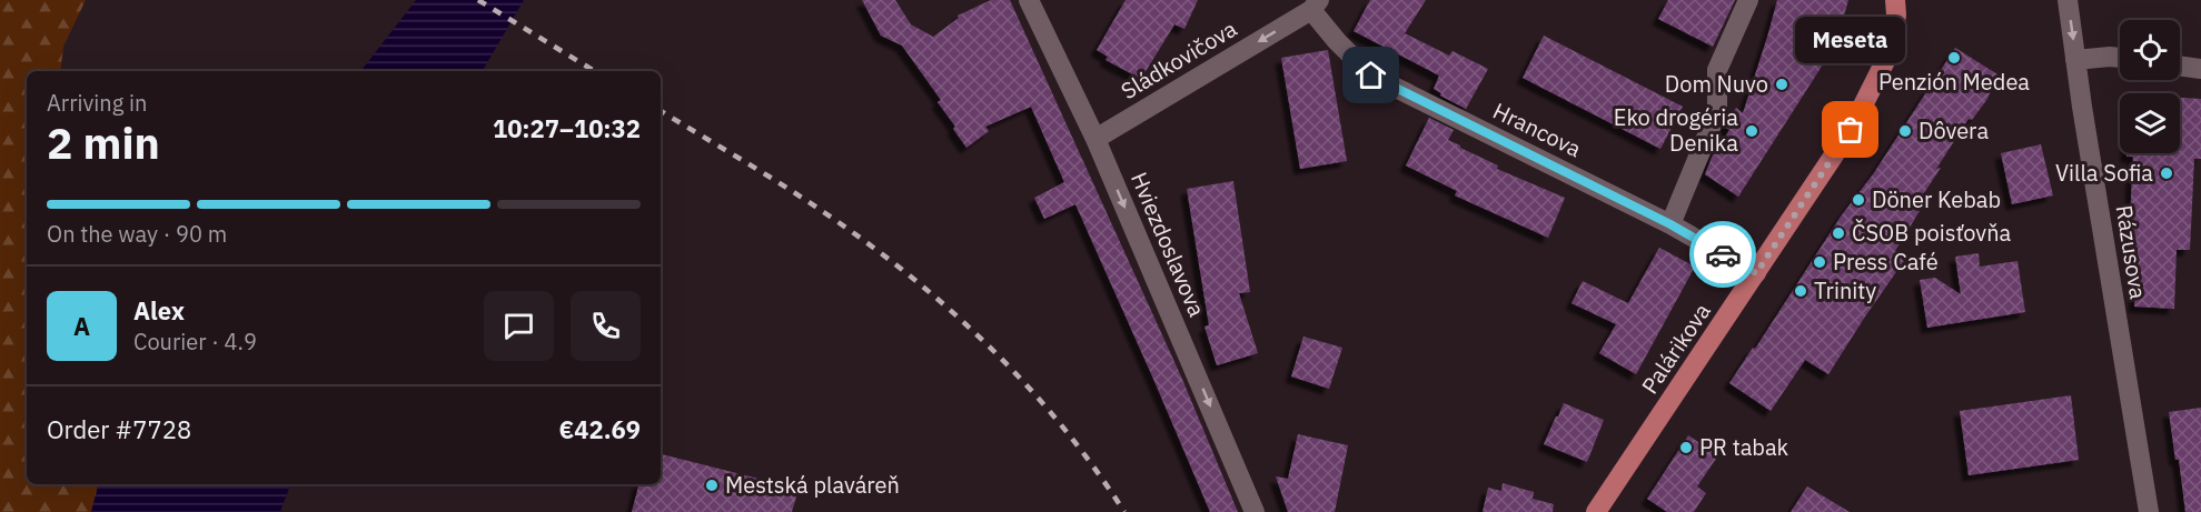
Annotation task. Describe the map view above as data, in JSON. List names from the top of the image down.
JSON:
{
  "streets": {
    "main road": ["Palárikova"],
    "street": [
      "Sládkovičova",
      "Hrancova",
      "Hviezdoslavova",
      "Rázusova"
    ]
  },
  "crossings": [
    ["Sládkovičova", "Hrancova"],
    ["Sládkovičova", "Hviezdoslavova"],
    ["Hrancova", "Palárikova"]
  ],
  "one_way": ["Sládkovičova", "Hviezdoslavova"],
  "places": [
    "Penzión Medea",
    "Dom Nuvo",
    "Meseta",
    "Eko drogéria Denika",
    "Dôvera",
    "Villa Sofia",
    "Döner Kebab",
    "ČSOB poisťovňa",
    "Press Café",
    "Trinity",
    "PR tabak",
    "Mestská plaváreň"
  ],
  "page": {
    "bubble": "Meseta",
    "heading": ["2 min", "Arriving in", "10:27–10:32"],
    "panel": [
      "Alex",
      "Courier · 4.9",
      "Order #7728",
      "€42.69"
    ],
    "bar": "On the way · 90 m",
    "round": "A"
  }
}
